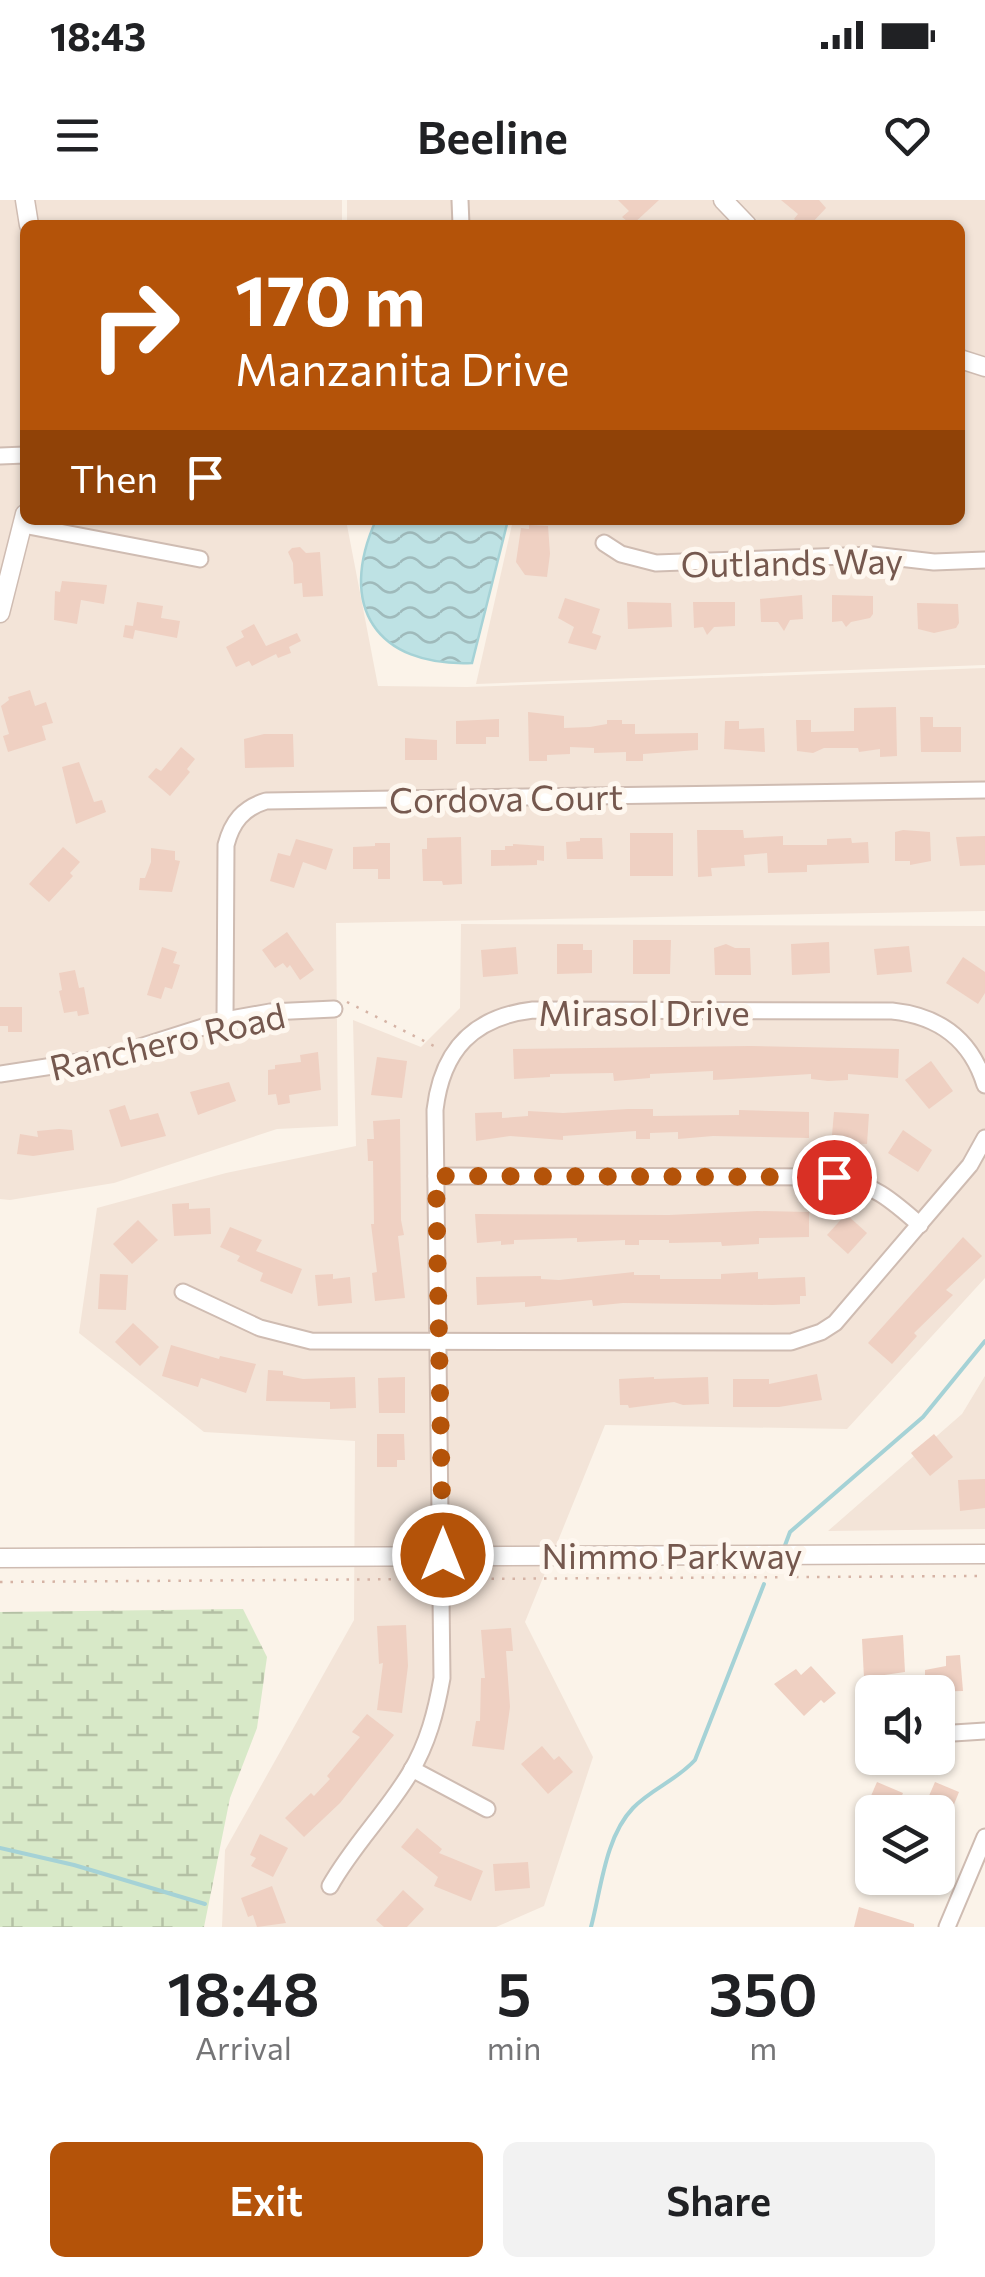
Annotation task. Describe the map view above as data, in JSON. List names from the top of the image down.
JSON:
{
  "streets": {
    "street": [
      "Outlands Way",
      "Cordova Court",
      "Mirasol Drive",
      "Ranchero Road",
      "Nimmo Parkway"
    ]
  },
  "crossings": [
    ["Cordova Court", "Ranchero Road"],
    ["Mirasol Drive", "Nimmo Parkway"]
  ],
  "page": {
    "status": "18:43",
    "header": "Beeline",
    "turn": ["170 m", "Manzanita Drive"],
    "then": "Then",
    "eta": [
      "18:48",
      "Arrival",
      "5",
      "min",
      "350",
      "m"
    ],
    "buttons": ["Exit", "Share"]
  }
}
